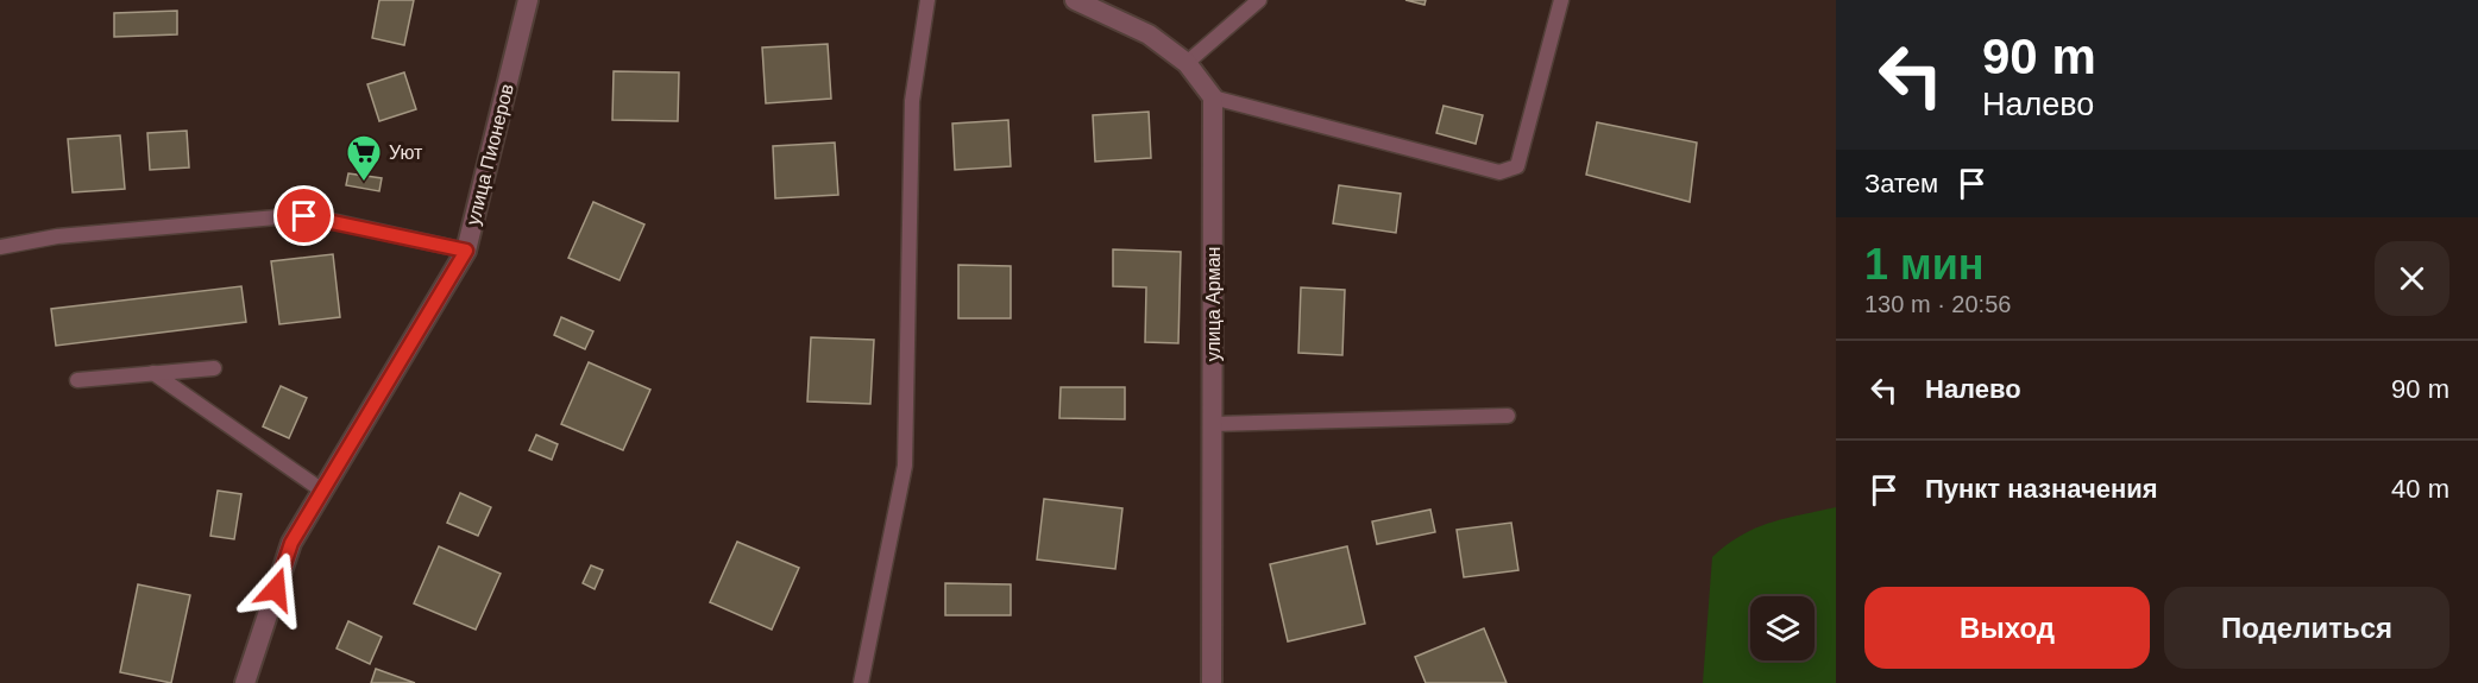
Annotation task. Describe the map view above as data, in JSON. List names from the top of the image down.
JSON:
{
  "streets": {
    "street": ["улица Пионеров", "улица Арман"]
  },
  "places": {
    "supermarket": ["Уют"]
  },
  "page": {
    "turn": ["90 m", "Налево"],
    "then": "Затем",
    "heading": ["1 мин", "130 m · 20:56"],
    "list": [
      {
        "name": "Налево",
        "value": "90 m"
      },
      {
        "name": "Пункт назначения",
        "value": "40 m"
      }
    ],
    "buttons": ["Выход", "Поделиться"]
  }
}
